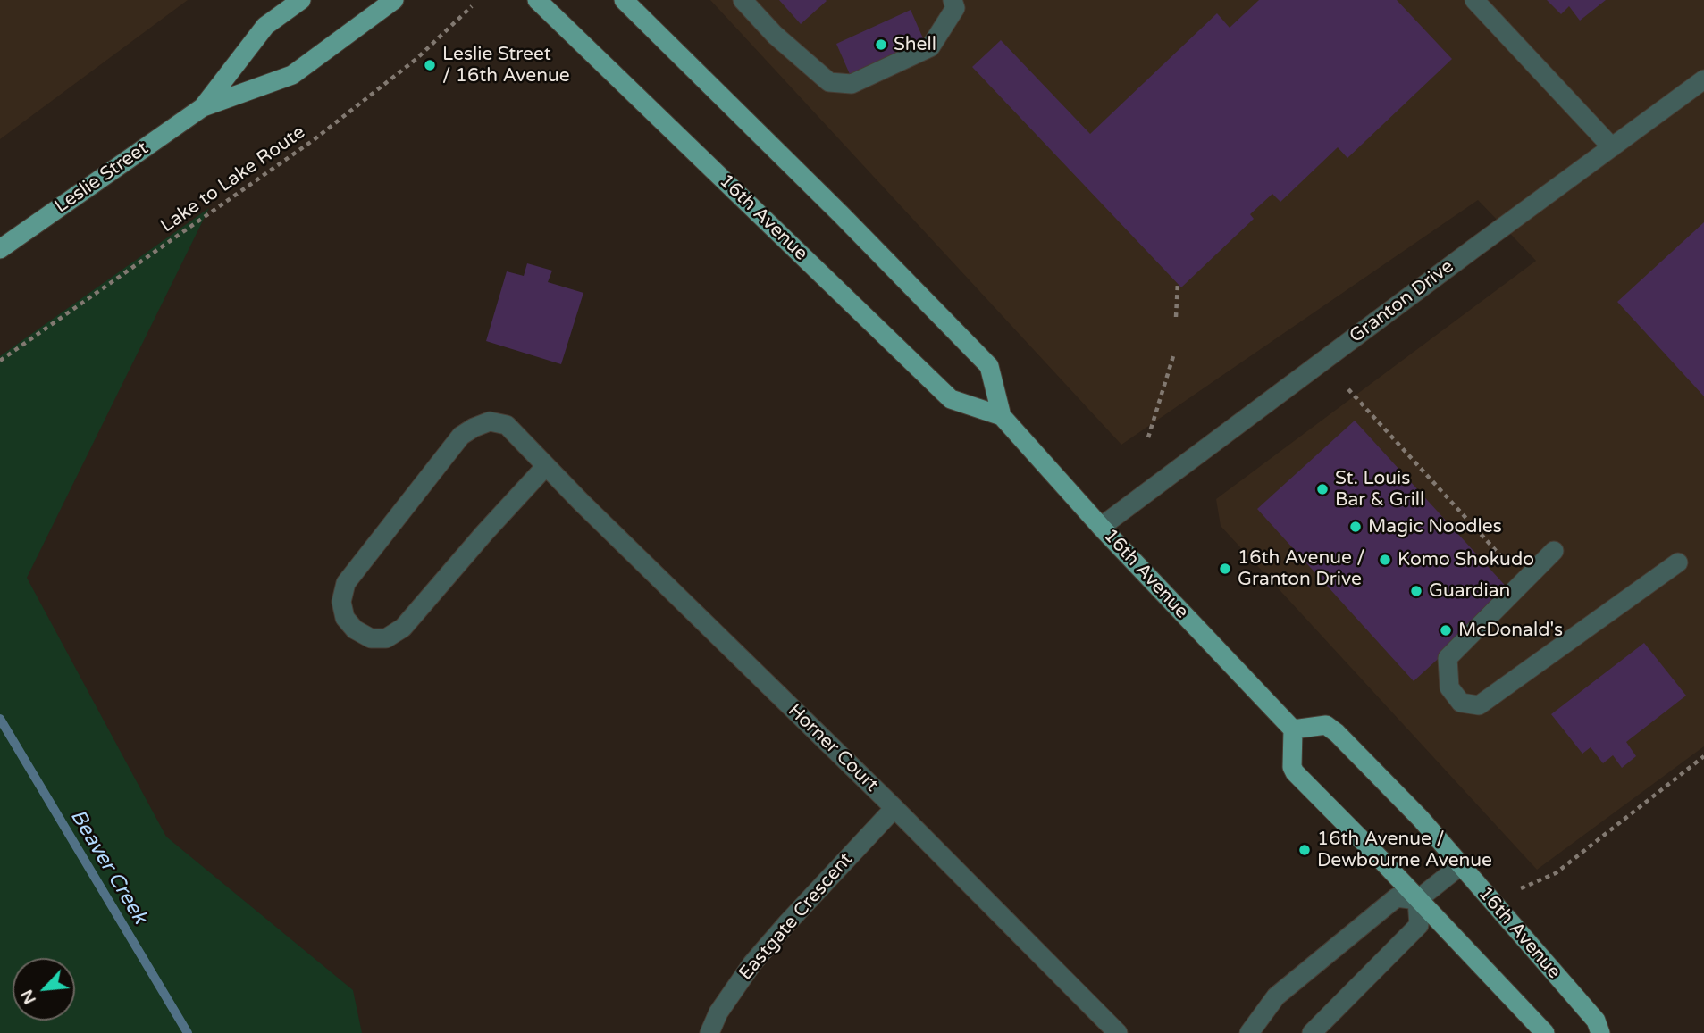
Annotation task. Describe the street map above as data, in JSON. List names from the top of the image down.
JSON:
{
  "streets": {
    "main road": ["Leslie Street", "16th Avenue"],
    "street": ["Granton Drive", "Horner Court", "Eastgate Crescent"],
    "path": ["Lake to Lake Route"]
  },
  "crossings": [
    ["16th Avenue", "Granton Drive"],
    ["Horner Court", "Eastgate Crescent"]
  ],
  "water": ["Beaver Creek"],
  "places": [
    "Shell",
    "Leslie Street / 16th Avenue",
    "St. Louis Bar & Grill",
    "Magic Noodles",
    "Komo Shokudo",
    "16th Avenue / Granton Drive",
    "Guardian",
    "McDonald's",
    "16th Avenue / Dewbourne Avenue"
  ],
  "north": "bottom left"
}
